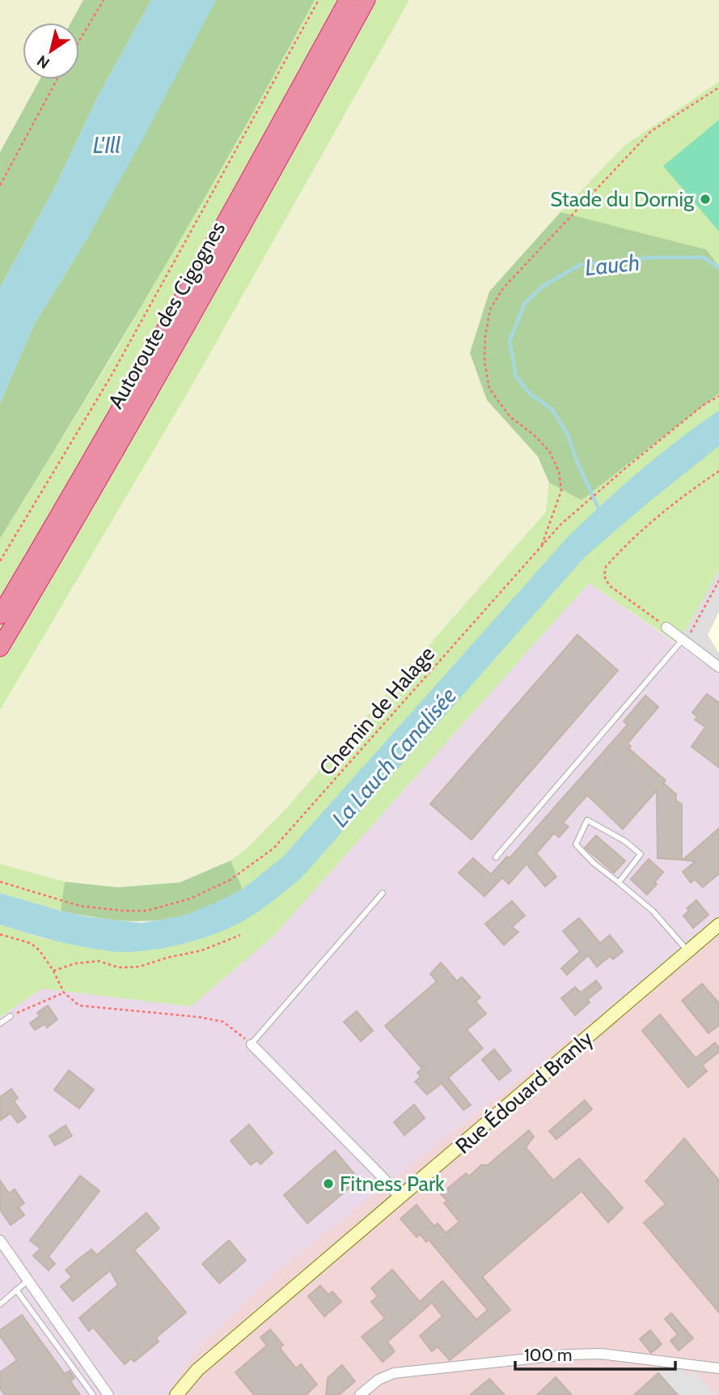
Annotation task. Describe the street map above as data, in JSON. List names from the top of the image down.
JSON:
{
  "streets": {
    "highway": ["Autoroute des Cigognes"],
    "street": ["Rue Édouard Branly"],
    "path": ["Chemin de Halage"]
  },
  "water": ["L'Ill", "Lauch", "La Lauch Canalisée"],
  "places": ["Stade du Dornig", "Fitness Park"],
  "scale_bar": "100 m",
  "north": "bottom left"
}
